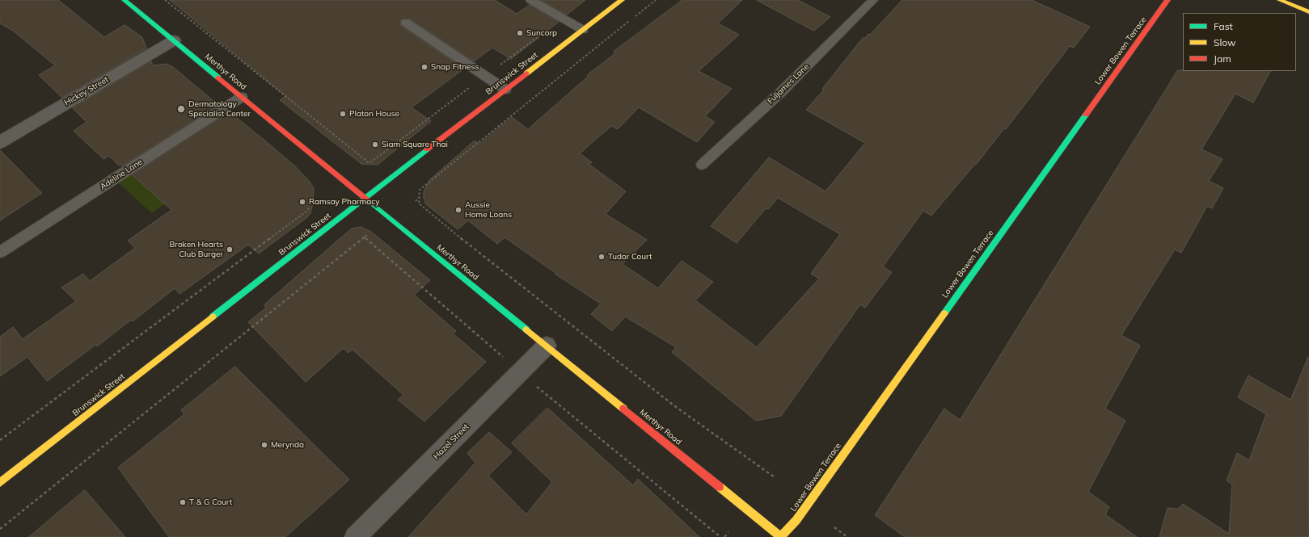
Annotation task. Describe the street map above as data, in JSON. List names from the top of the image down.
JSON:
{
  "streets": {
    "street": [
      "Lower Bowen Terrace",
      "Merthyr Road",
      "Brunswick Street",
      "Hickey Street",
      "Hazel Street"
    ],
    "lane": ["Fuljames Lane", "Adeline Lane"]
  },
  "crossings": [
    ["Lower Bowen Terrace", "Merthyr Road"],
    ["Merthyr Road", "Brunswick Street"],
    ["Merthyr Road", "Hickey Street"],
    ["Merthyr Road", "Adeline Lane"],
    ["Merthyr Road", "Hazel Street"]
  ],
  "places": [
    "Suncorp",
    "Snap Fitness",
    "Dermatology Specialist Center",
    "Platon House",
    "Siam Square Thai",
    "Ramsay Pharmacy",
    "Aussie Home Loans",
    "Broken Hearts Club Burger",
    "Tudor Court",
    "Merynda",
    "T & G Court"
  ],
  "legend": ["Fast", "Slow", "Jam"]
}
